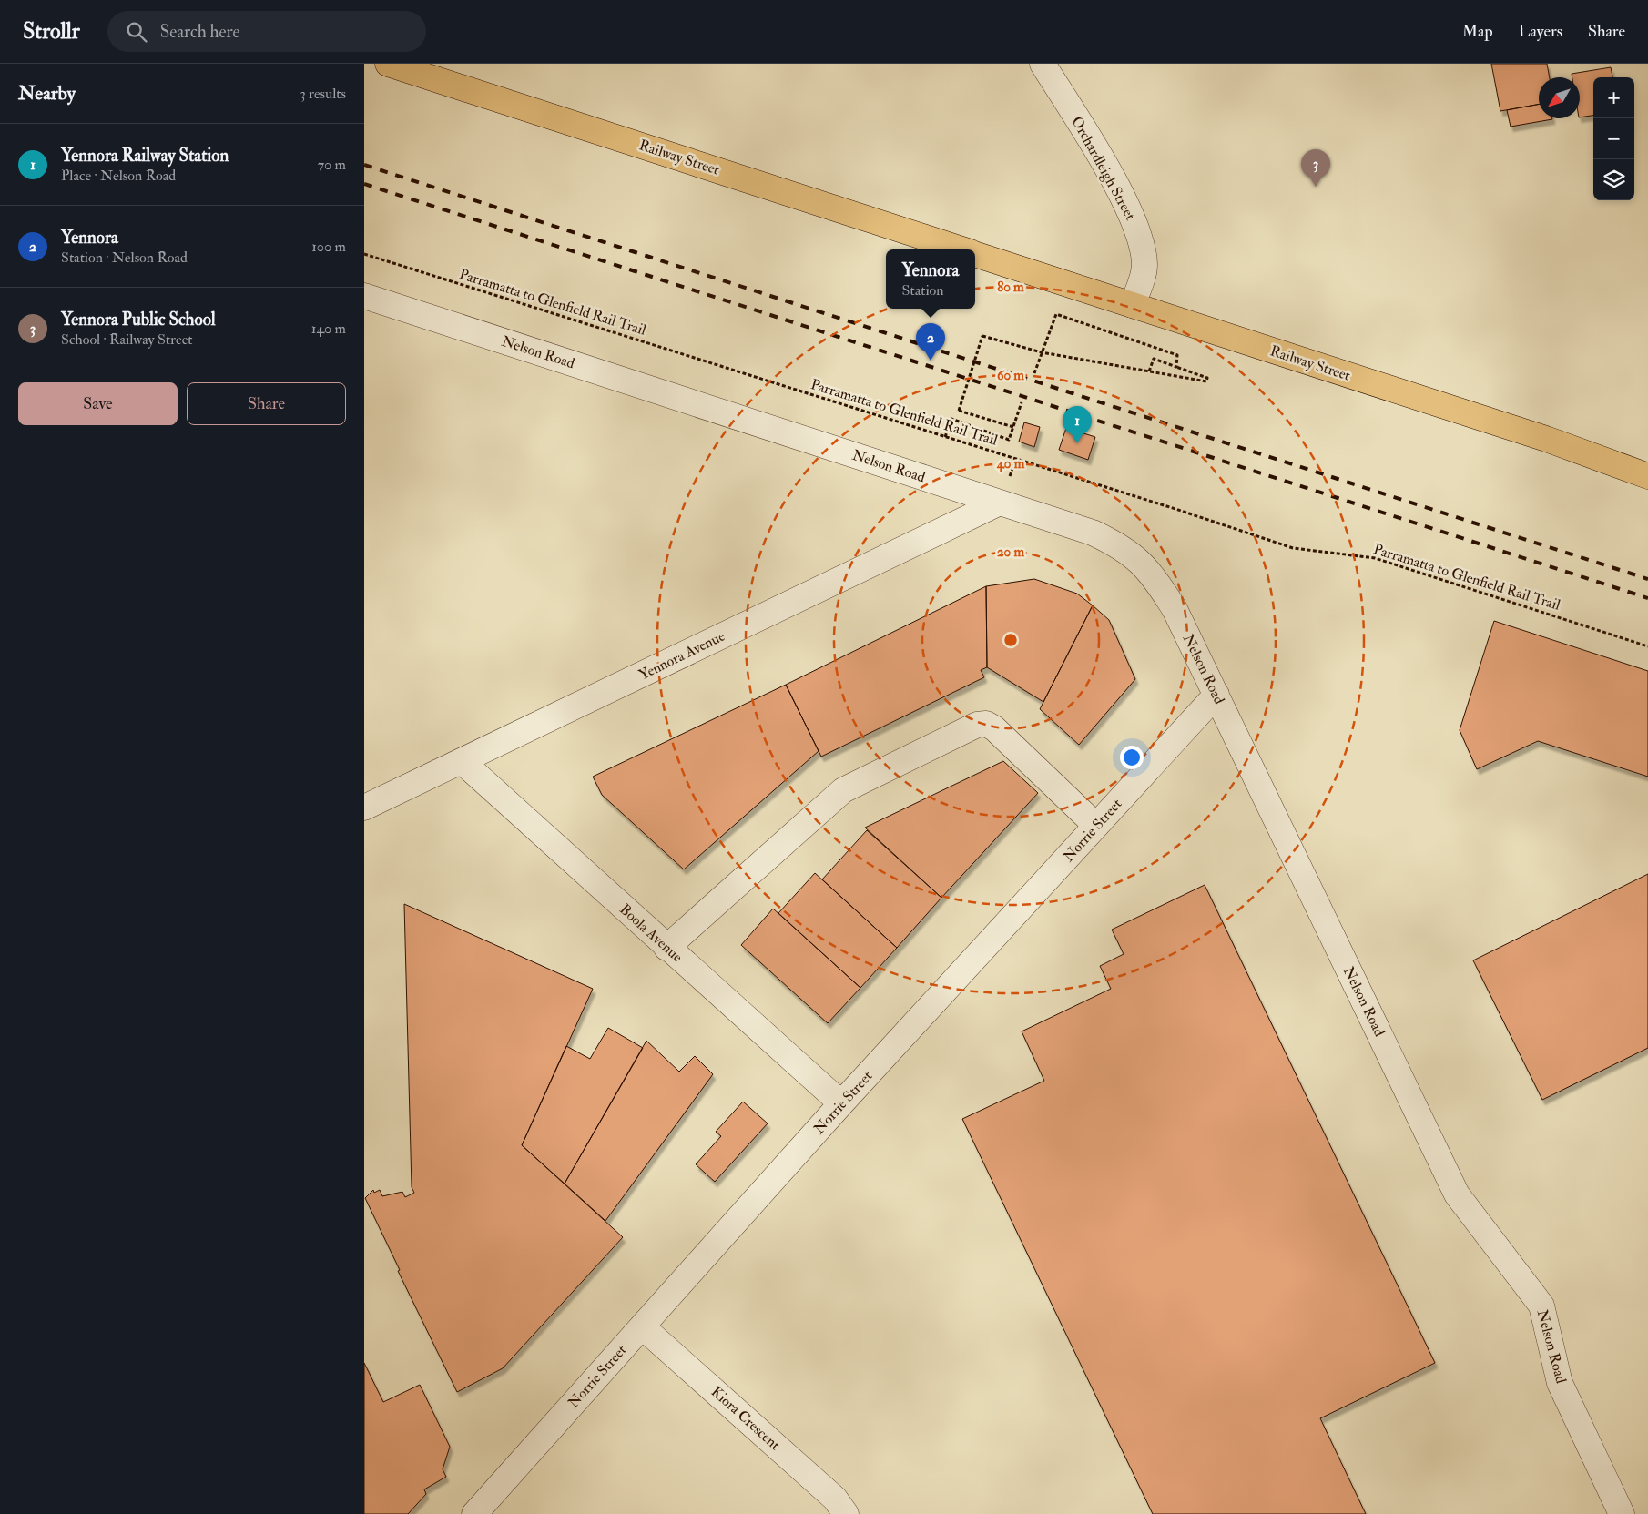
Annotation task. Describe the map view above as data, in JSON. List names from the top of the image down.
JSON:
{
  "streets": {
    "main road": ["Railway Street"],
    "street": [
      "Orchardleigh Street",
      "Nelson Road",
      "Yennora Avenue",
      "Norrie Street",
      "Boola Avenue",
      "Kiora Crescent"
    ],
    "path": ["Parramatta to Glenfield Rail Trail"]
  },
  "crossings": [
    ["Railway Street", "Orchardleigh Street"],
    ["Nelson Road", "Yennora Avenue"],
    ["Nelson Road", "Norrie Street"],
    ["Yennora Avenue", "Boola Avenue"],
    ["Norrie Street", "Boola Avenue"],
    ["Norrie Street", "Kiora Crescent"]
  ],
  "north": "bottom left",
  "page": {
    "header": "Strollr",
    "search": "Search here",
    "nav": ["Map", "Layers", "Share"],
    "heading": ["Nearby", "3 results"],
    "map_buttons": ["+", "−"],
    "list": [
      {
        "mark": "1",
        "name": "Yennora Railway Station",
        "note": "Place · Nelson Road",
        "value": "70 m"
      },
      {
        "mark": "2",
        "name": "Yennora",
        "note": "Station · Nelson Road",
        "value": "100 m"
      },
      {
        "mark": "3",
        "name": "Yennora Public School",
        "note": "School · Railway Street",
        "value": "140 m"
      }
    ],
    "pins": ["3", "2", "1"],
    "popup": ["Yennora", "Station"],
    "buttons": ["Save", "Share"]
  },
  "rings": [
    "80 m",
    "60 m",
    "40 m",
    "20 m"
  ]
}
